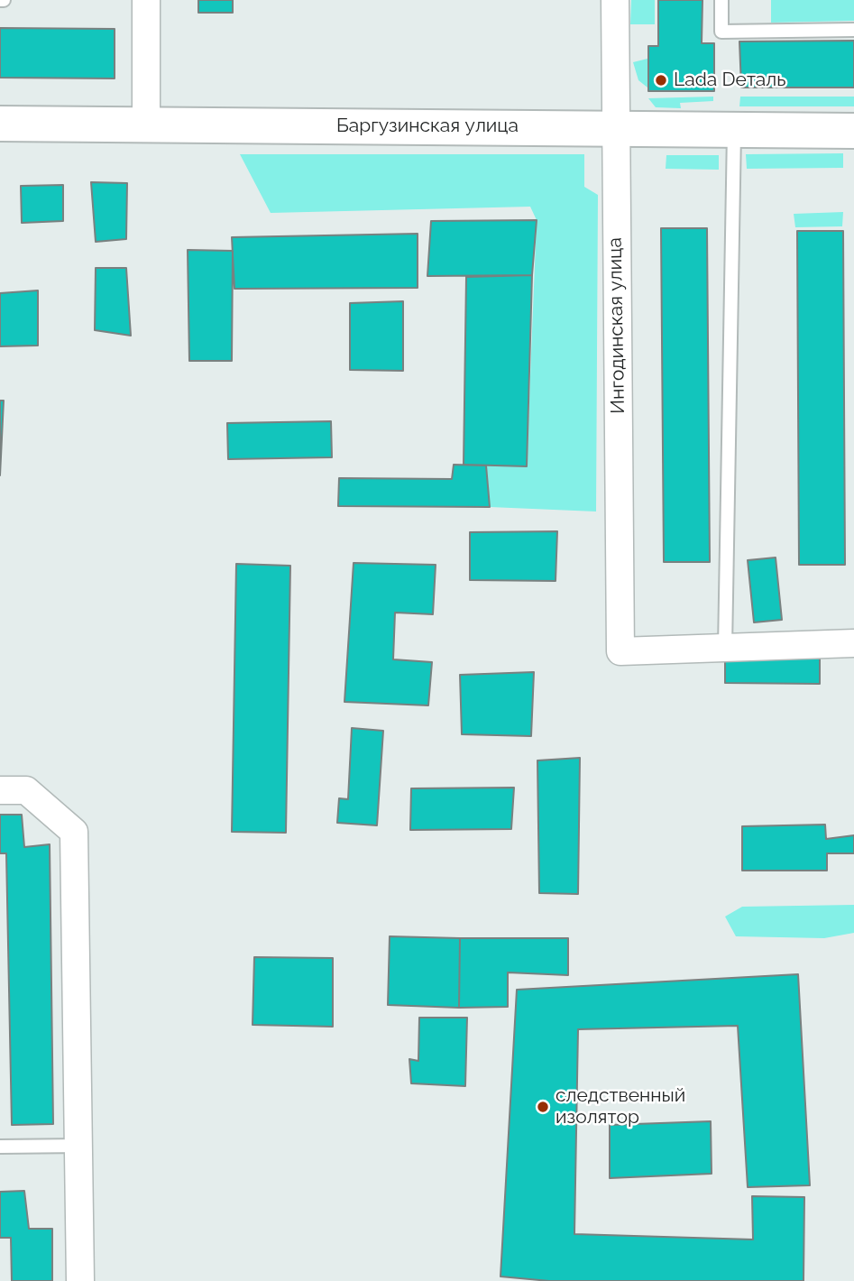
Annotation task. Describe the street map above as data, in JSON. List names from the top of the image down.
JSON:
{
  "streets": {
    "main road": ["Баргузинская улица"],
    "street": ["Ингодинская улица"]
  },
  "crossings": [
    ["Баргузинская улица", "Ингодинская улица"]
  ],
  "places": ["Lada Dеталь", "следственный изолятор"]
}
